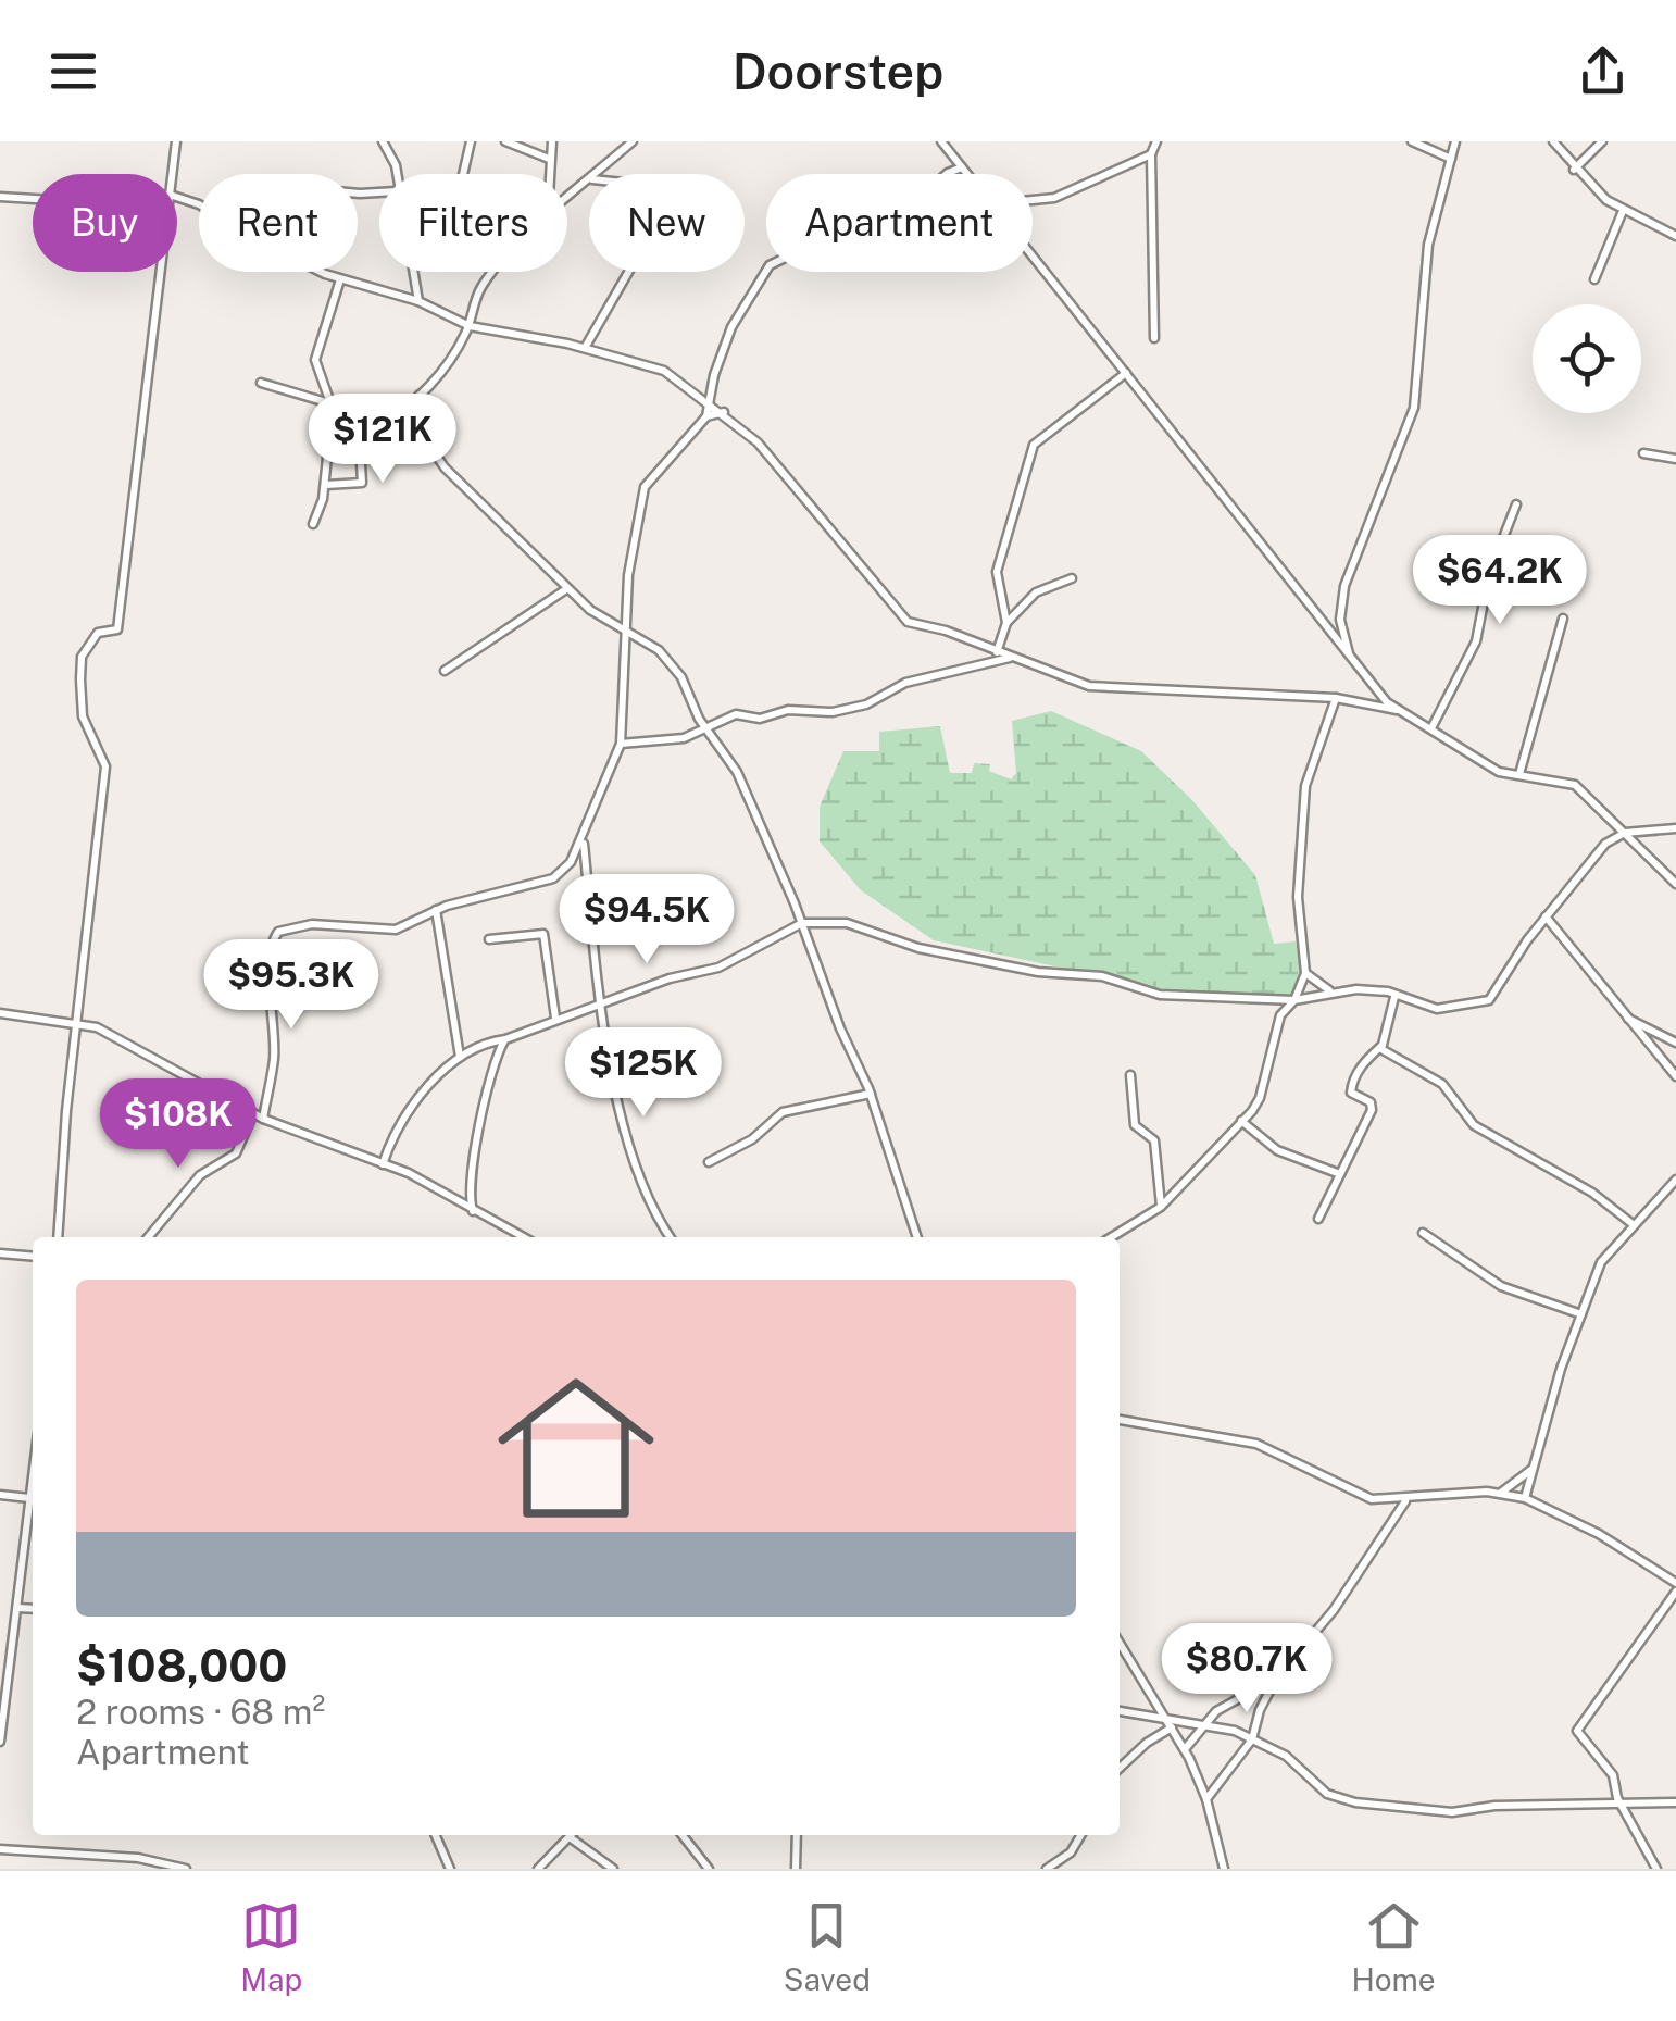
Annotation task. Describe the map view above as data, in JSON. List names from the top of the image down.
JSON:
{
  "page": {
    "header": "Doorstep",
    "chip": [
      "Buy",
      "Rent",
      "Filters",
      "New",
      "Apartment"
    ],
    "price": [
      "$121K",
      "$64.2K",
      "$94.5K",
      "$95.3K",
      "$125K",
      "$108K",
      "$80.7K"
    ],
    "list": [
      {
        "name": "$108,000",
        "note": "2 rooms · 68 m² · Apartment"
      }
    ],
    "tabs": ["Map", "Saved", "Home"]
  }
}
